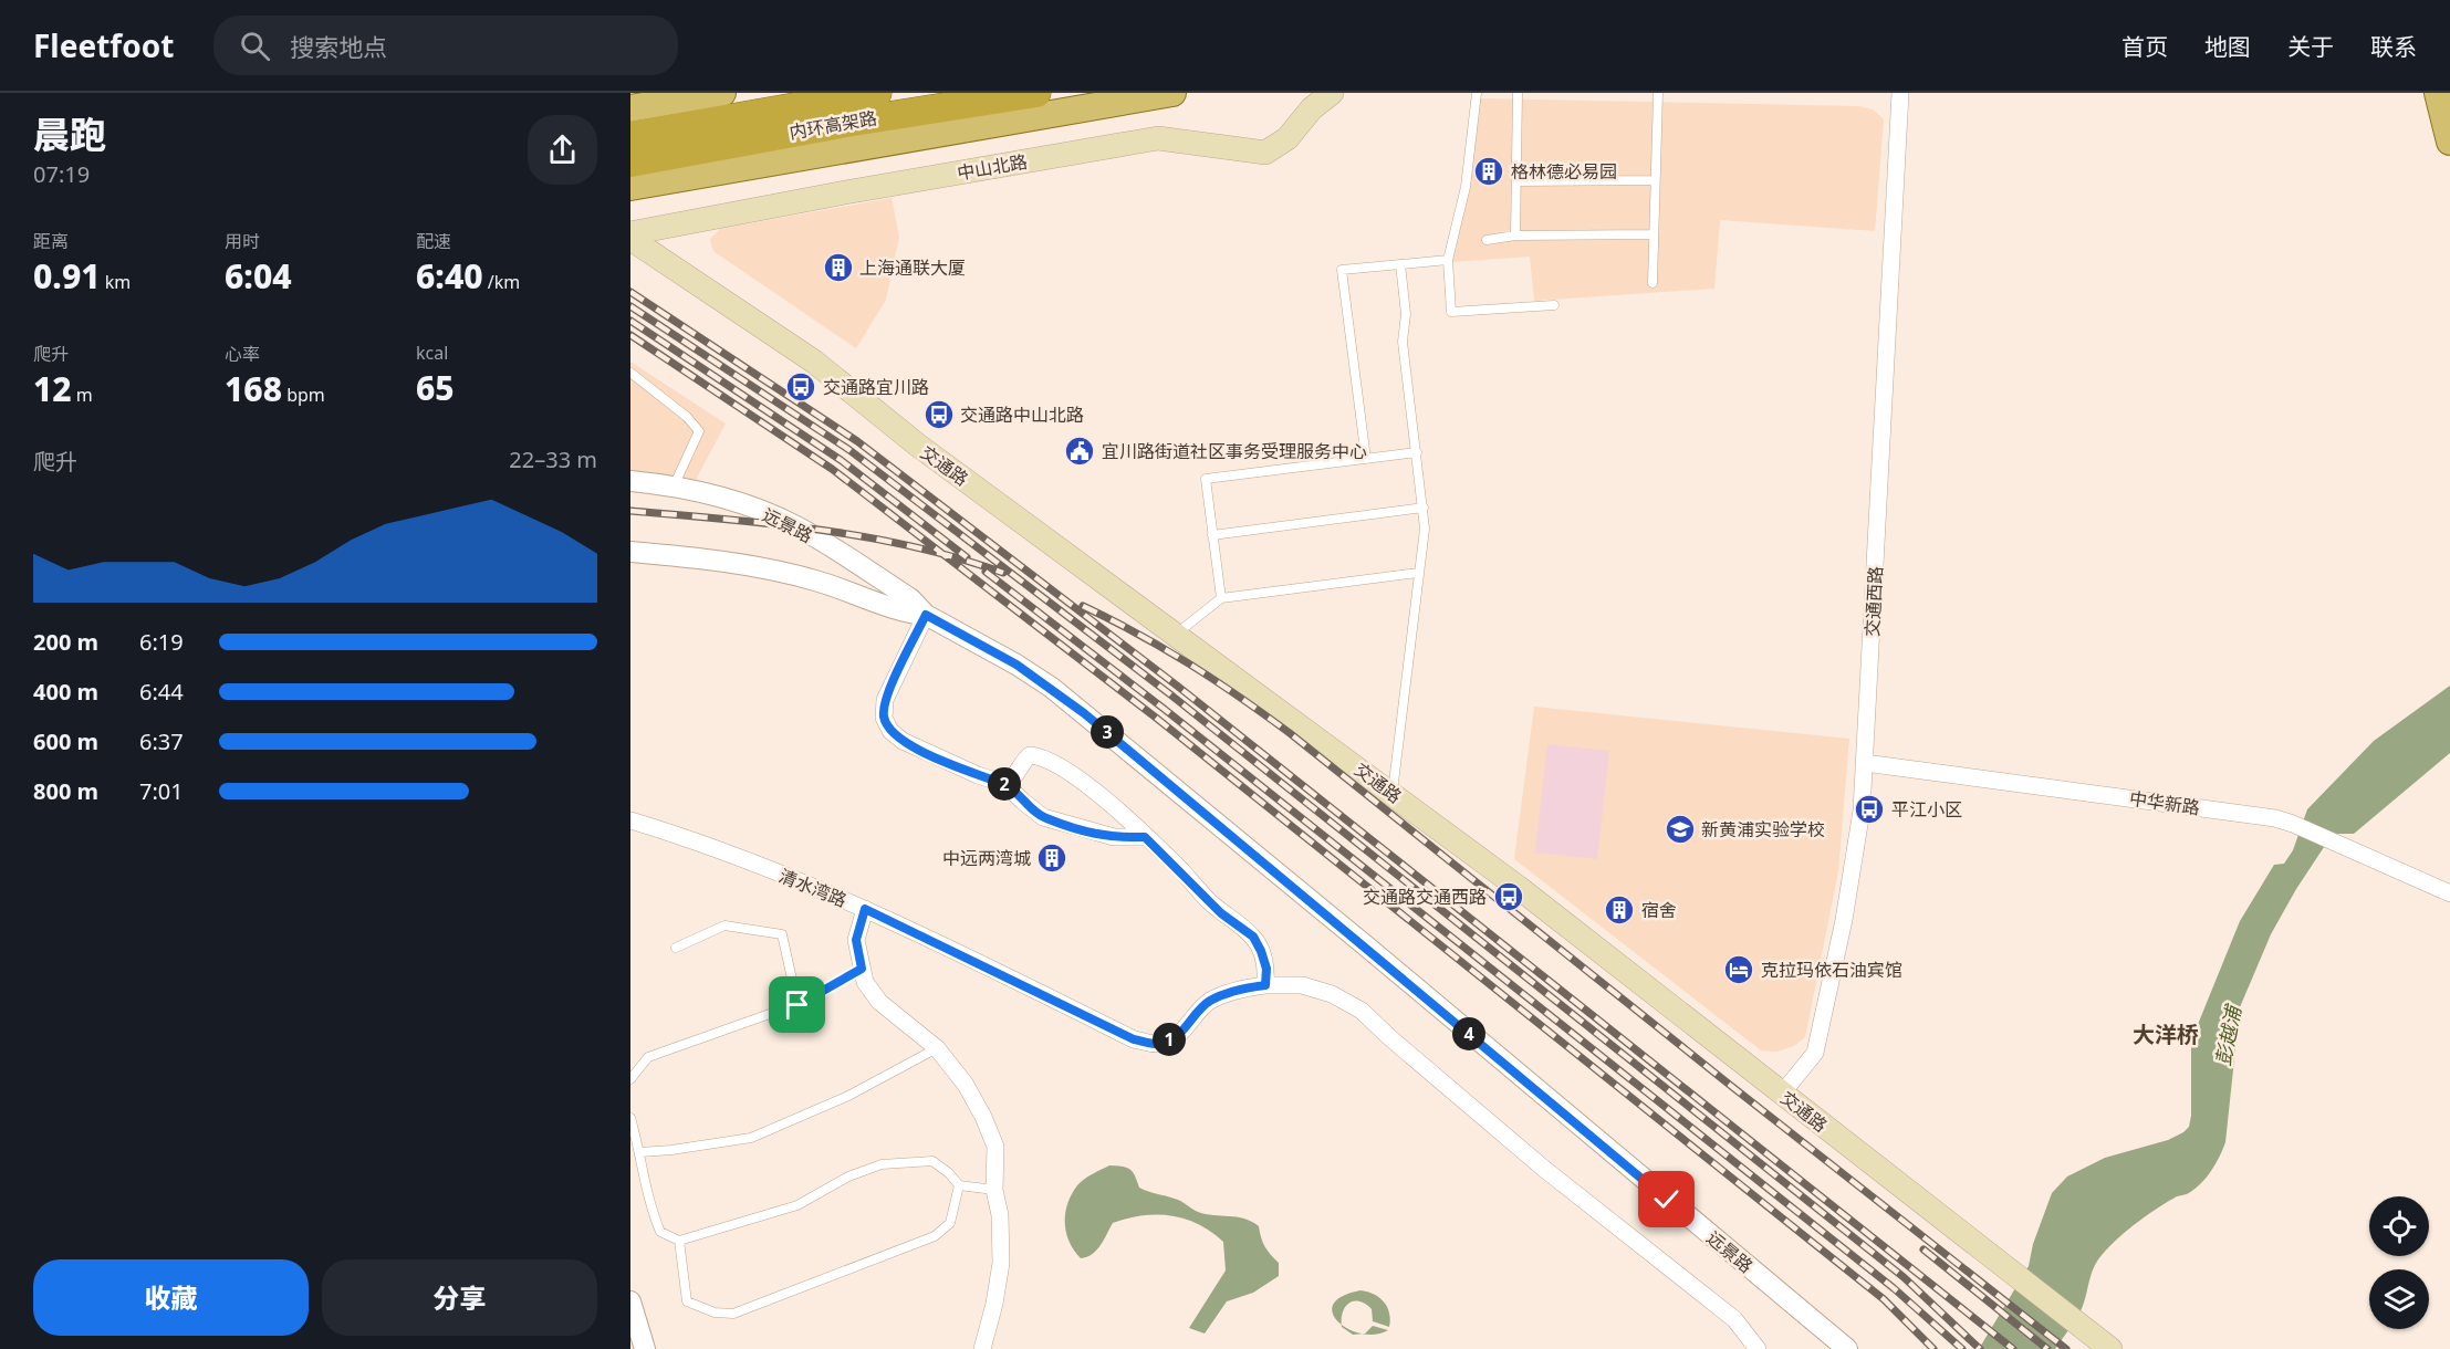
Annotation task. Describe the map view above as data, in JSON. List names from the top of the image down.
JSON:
{
  "streets": {
    "highway": ["内环高架路"],
    "main road": ["中山北路", "交通路"],
    "street": [
      "远景路",
      "交通西路",
      "中华新路",
      "清水湾路"
    ]
  },
  "crossings": [
    ["中山北路", "交通路"],
    ["交通路", "交通西路"],
    ["交通西路", "中华新路"]
  ],
  "districts": ["大洋桥"],
  "water": ["彭越浦"],
  "places": {
    "building": [
      "格林德必易园",
      "上海通联大厦",
      "中远两湾城",
      "宿舍"
    ],
    "bus stop": [
      "交通路宜川路",
      "交通路中山北路",
      "平江小区",
      "交通路交通西路"
    ],
    "public building": ["宜川路街道社区事务受理服务中心"],
    "school or university": ["新黄浦实验学校"],
    "hotel": ["克拉玛依石油宾馆"]
  },
  "page": {
    "header": "Fleetfoot",
    "search": "搜索地点",
    "nav": [
      "首页",
      "地图",
      "关于",
      "联系"
    ],
    "heading": ["晨跑", "07:19"],
    "stats": [
      ["距离", "0.91 km"],
      ["用时", "6:04"],
      ["配速", "6:40 /km"],
      ["爬升", "12 m"],
      ["心率", "168 bpm"],
      ["kcal", "65"]
    ],
    "chart": ["爬升", "22–33 m"],
    "list": [
      {
        "name": "200 m",
        "note": "6:19"
      },
      {
        "name": "400 m",
        "note": "6:44"
      },
      {
        "name": "600 m",
        "note": "6:37"
      },
      {
        "name": "800 m",
        "note": "7:01"
      }
    ],
    "pins": [
      "3",
      "2",
      "4",
      "1"
    ],
    "buttons": ["收藏", "分享"]
  }
}
